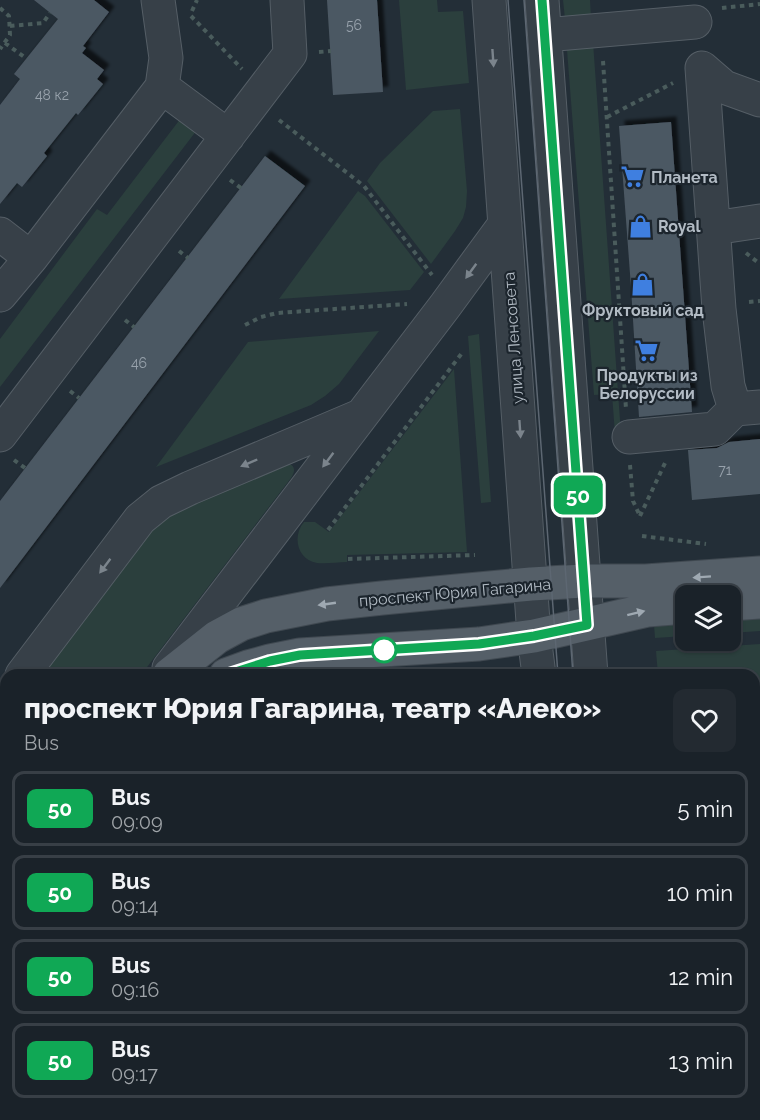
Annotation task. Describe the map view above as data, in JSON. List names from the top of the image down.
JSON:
{
  "streets": {
    "main road": ["проспект Юрия Гагарина"],
    "street": ["улица Ленсовета"]
  },
  "crossings": [
    ["улица Ленсовета", "проспект Юрия Гагарина"]
  ],
  "places": {
    "supermarket": ["Планета", "Продукты из Белоруссии"],
    "shop": ["Royal", "Фруктовый сад"]
  },
  "lines": ["bus line 50"],
  "house_numbers": [
    "56",
    "48 к2",
    "46",
    "71"
  ],
  "page": {
    "on_map": "50",
    "heading": ["проспект Юрия Гагарина, театр «Алеко»", "Bus"],
    "list": [
      {
        "mark": "50",
        "name": "Bus",
        "note": "09:09",
        "value": "5 min"
      },
      {
        "mark": "50",
        "name": "Bus",
        "note": "09:14",
        "value": "10 min"
      },
      {
        "mark": "50",
        "name": "Bus",
        "note": "09:16",
        "value": "12 min"
      },
      {
        "mark": "50",
        "name": "Bus",
        "note": "09:17",
        "value": "13 min"
      }
    ]
  }
}
